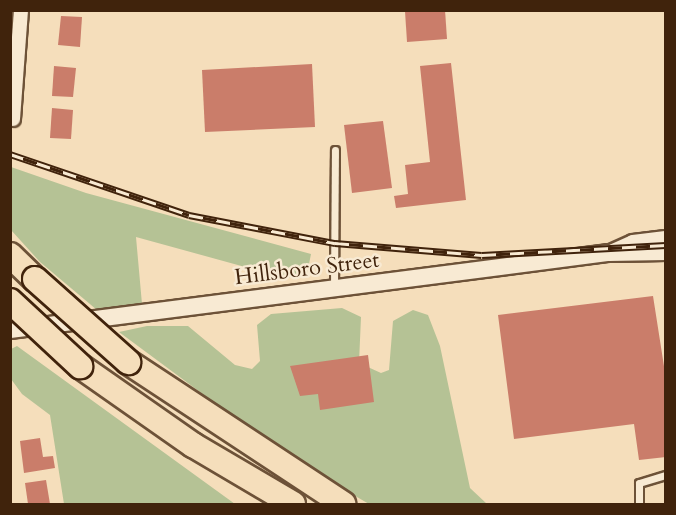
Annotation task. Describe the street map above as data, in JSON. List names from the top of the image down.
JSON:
{
  "streets": {
    "street": ["Hillsboro Street"]
  }
}
